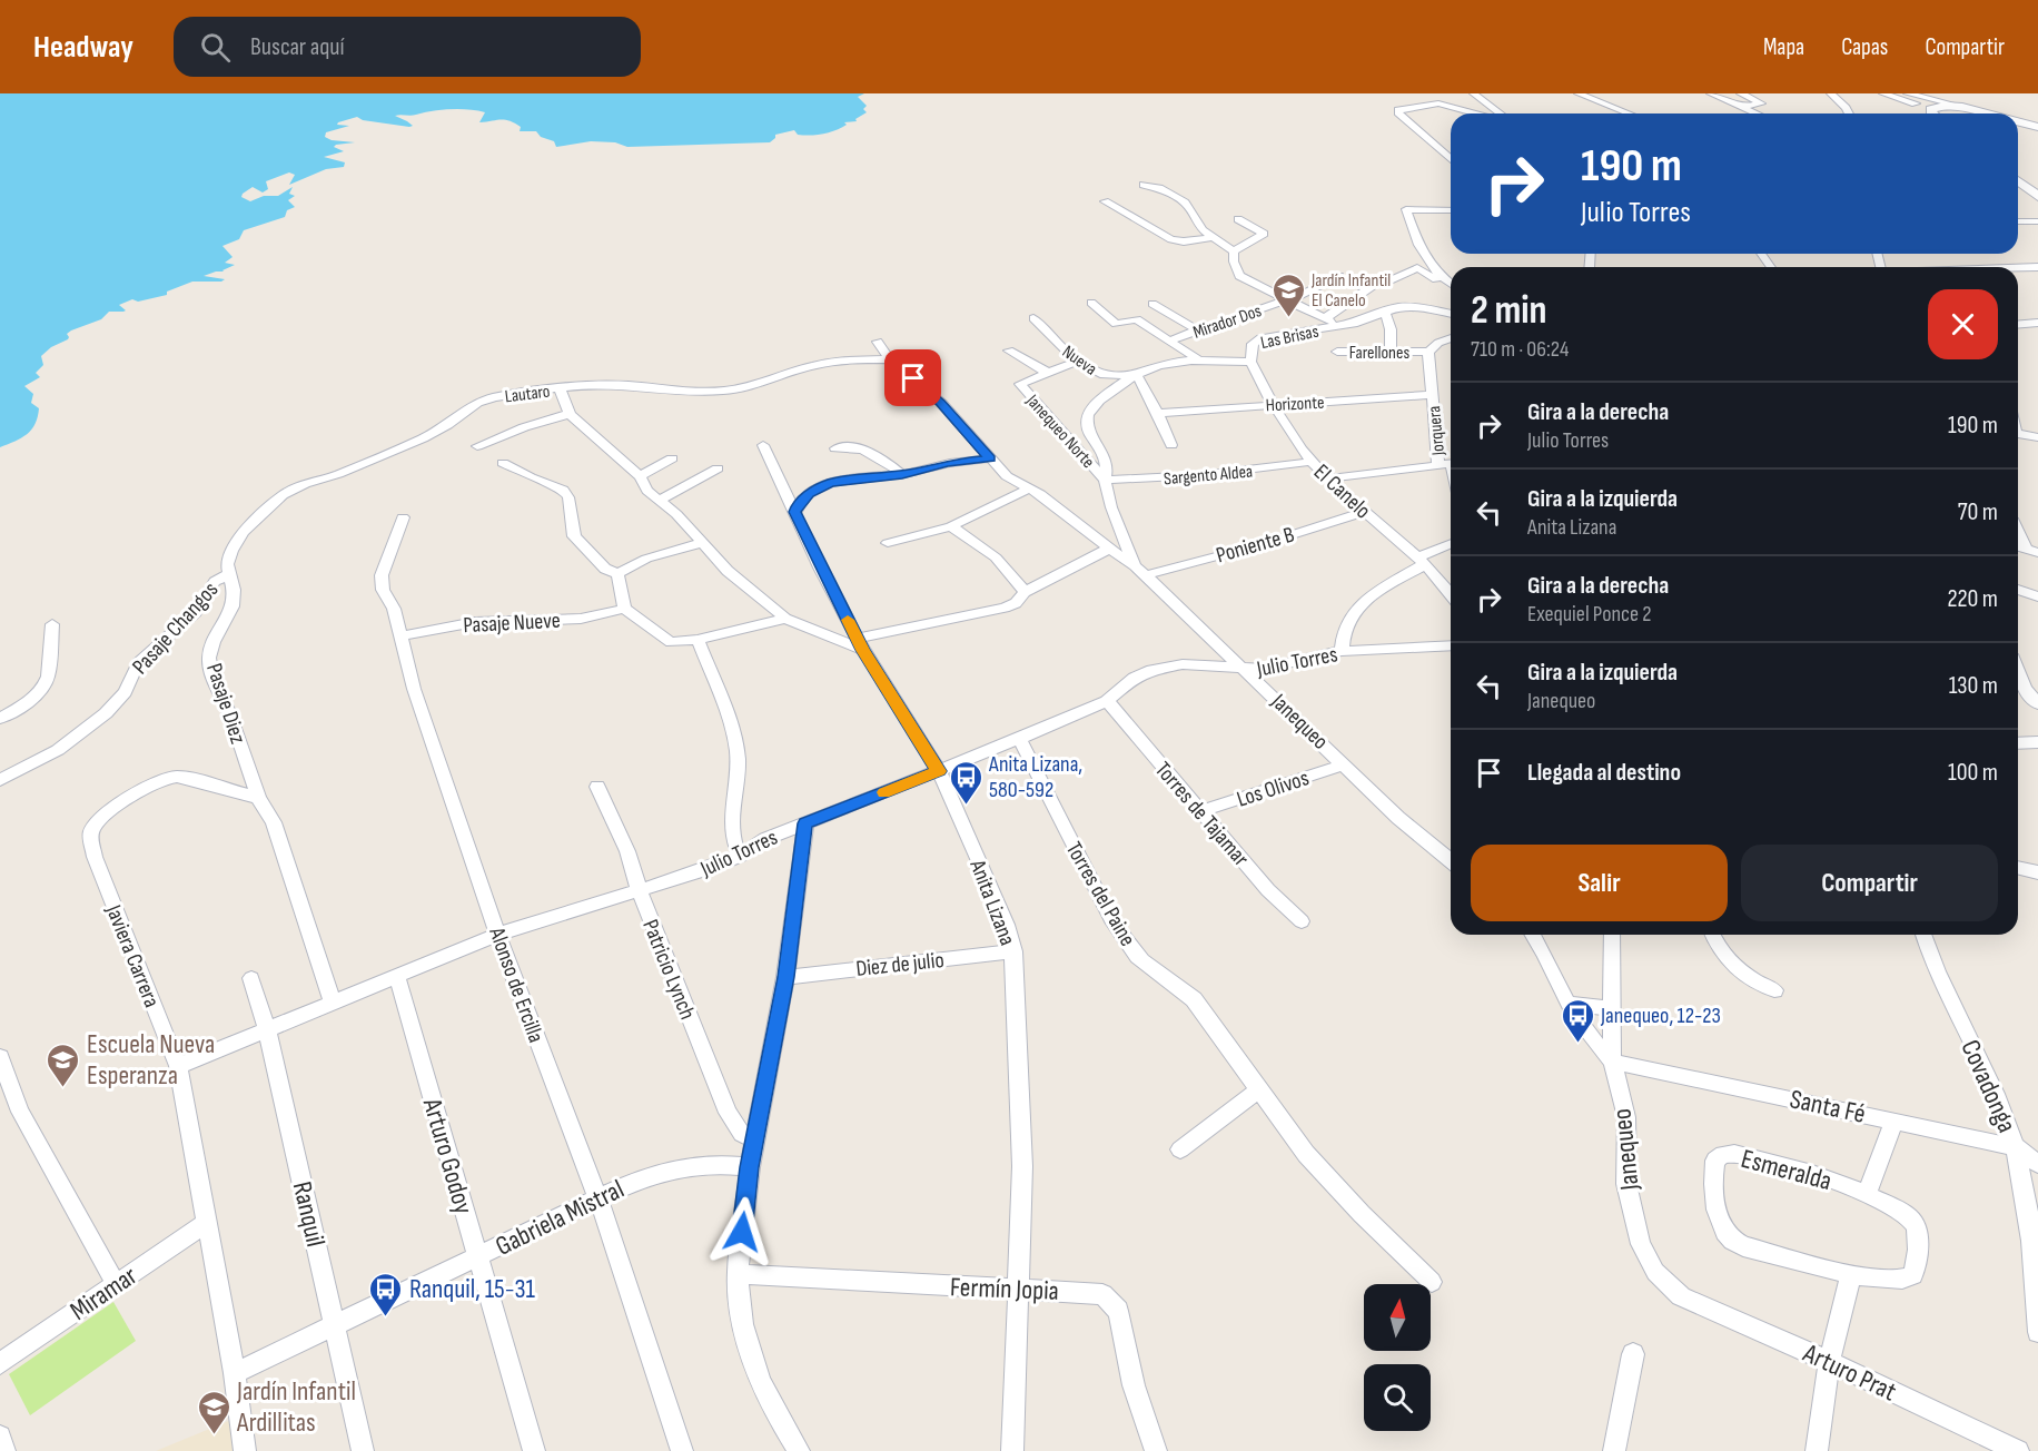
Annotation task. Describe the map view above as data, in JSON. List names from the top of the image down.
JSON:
{
  "streets": {
    "street": [
      "Mirador Dos",
      "Las Brisas",
      "Farellones",
      "Nueva",
      "Lautaro",
      "Horizonte",
      "Janequeo Norte",
      "Jorquera",
      "Sargento Aldea",
      "El Canelo",
      "Poniente B",
      "Pasaje Nueve",
      "Pasaje Changos",
      "Julio Torres",
      "Pasaje Diez",
      "Janequeo",
      "Los Olivos",
      "Torres de Tajamar",
      "Torres del Paine",
      "Anita Lizana",
      "Javiera Carrera",
      "Diez de julio",
      "Patricio Lynch",
      "Alonso de Ercilla",
      "Covadonga",
      "Santa Fé",
      "Arturo Godoy",
      "Esmeralda",
      "Ranquil",
      "Gabriela Mistral",
      "Fermín Jopia",
      "Miramar",
      "Arturo Prat"
    ]
  },
  "crossings": [
    ["Las Brisas", "Nueva"],
    ["Las Brisas", "El Canelo"],
    ["Farellones", "Jorquera"],
    ["Nueva", "Janequeo Norte"],
    ["Lautaro", "Pasaje Changos"],
    ["Lautaro", "Pasaje Diez"],
    ["Lautaro", "Janequeo"],
    ["Horizonte", "Jorquera"],
    ["Horizonte", "El Canelo"],
    ["Janequeo Norte", "Sargento Aldea"],
    ["Janequeo Norte", "Poniente B"],
    ["Janequeo Norte", "Janequeo"],
    ["Sargento Aldea", "El Canelo"],
    ["El Canelo", "Poniente B"],
    ["Poniente B", "Janequeo"],
    ["Pasaje Nueve", "Alonso de Ercilla"],
    ["Pasaje Changos", "Pasaje Diez"],
    ["Julio Torres", "Janequeo"],
    ["Julio Torres", "Torres de Tajamar"],
    ["Julio Torres", "Torres del Paine"],
    ["Julio Torres", "Anita Lizana"],
    ["Julio Torres", "Javiera Carrera"],
    ["Julio Torres", "Patricio Lynch"],
    ["Julio Torres", "Alonso de Ercilla"],
    ["Julio Torres", "Arturo Godoy"],
    ["Julio Torres", "Ranquil"],
    ["Pasaje Diez", "Javiera Carrera"],
    ["Janequeo", "Los Olivos"],
    ["Janequeo", "Santa Fé"],
    ["Janequeo", "Arturo Prat"],
    ["Los Olivos", "Torres de Tajamar"],
    ["Anita Lizana", "Diez de julio"],
    ["Anita Lizana", "Fermín Jopia"],
    ["Javiera Carrera", "Gabriela Mistral"],
    ["Javiera Carrera", "Miramar"],
    ["Alonso de Ercilla", "Gabriela Mistral"],
    ["Covadonga", "Santa Fé"],
    ["Arturo Godoy", "Gabriela Mistral"],
    ["Ranquil", "Gabriela Mistral"]
  ],
  "places": {
    "school or university": ["Jardín Infantil El Canelo", "Escuela Nueva Esperanza", "Jardín Infantil Ardillitas"],
    "bus stop": ["Anita Lizana, 580-592", "Janequeo, 12-23", "Ranquil, 15-31"]
  },
  "north": "top",
  "page": {
    "header": "Headway",
    "search": "Buscar aquí",
    "nav": ["Mapa", "Capas", "Compartir"],
    "turn": ["190 m", "Julio Torres"],
    "heading": ["2 min", "710 m · 06:24"],
    "list": [
      {
        "name": "Gira a la derecha",
        "note": "Julio Torres",
        "value": "190 m"
      },
      {
        "name": "Gira a la izquierda",
        "note": "Anita Lizana",
        "value": "70 m"
      },
      {
        "name": "Gira a la derecha",
        "note": "Exequiel Ponce 2",
        "value": "220 m"
      },
      {
        "name": "Gira a la izquierda",
        "note": "Janequeo",
        "value": "130 m"
      },
      {
        "name": "Llegada al destino",
        "value": "100 m"
      }
    ],
    "buttons": ["Salir", "Compartir"]
  }
}
